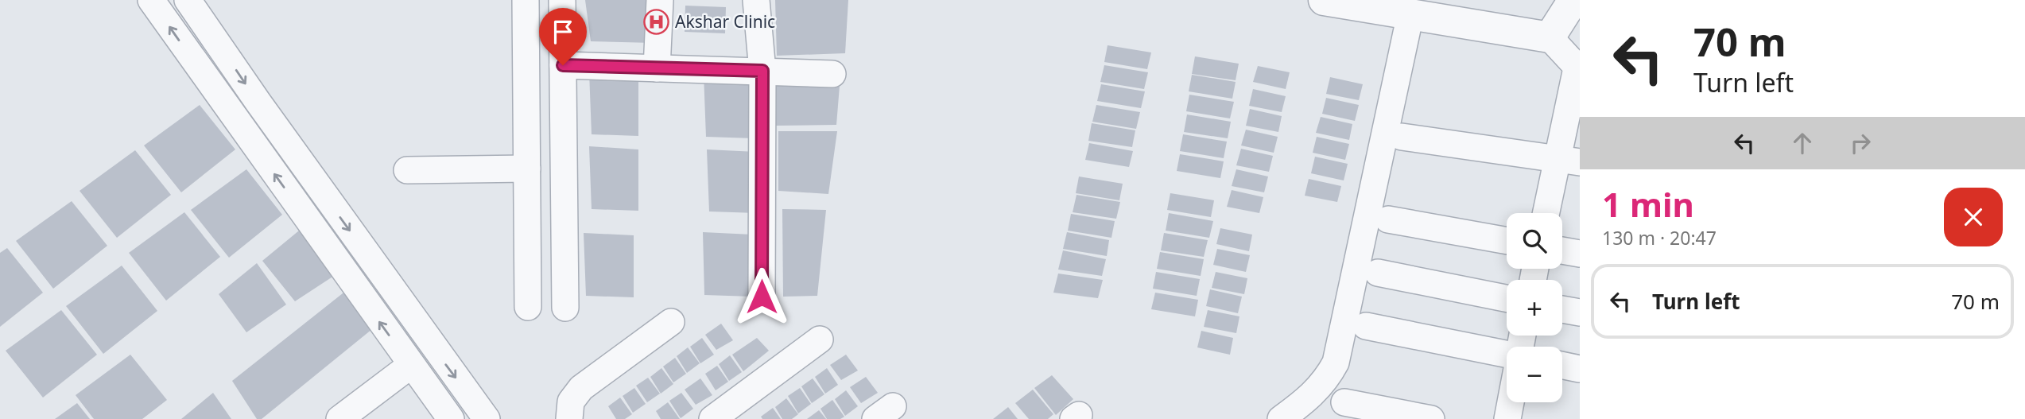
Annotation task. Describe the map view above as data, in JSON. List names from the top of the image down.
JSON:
{
  "places": {
    "hospital": ["Akshar Clinic"]
  },
  "page": {
    "turn": ["70 m", "Turn left"],
    "heading": ["1 min", "130 m · 20:47"],
    "map_buttons": ["+", "−"],
    "list": [
      {
        "name": "Turn left",
        "value": "70 m"
      }
    ]
  }
}
